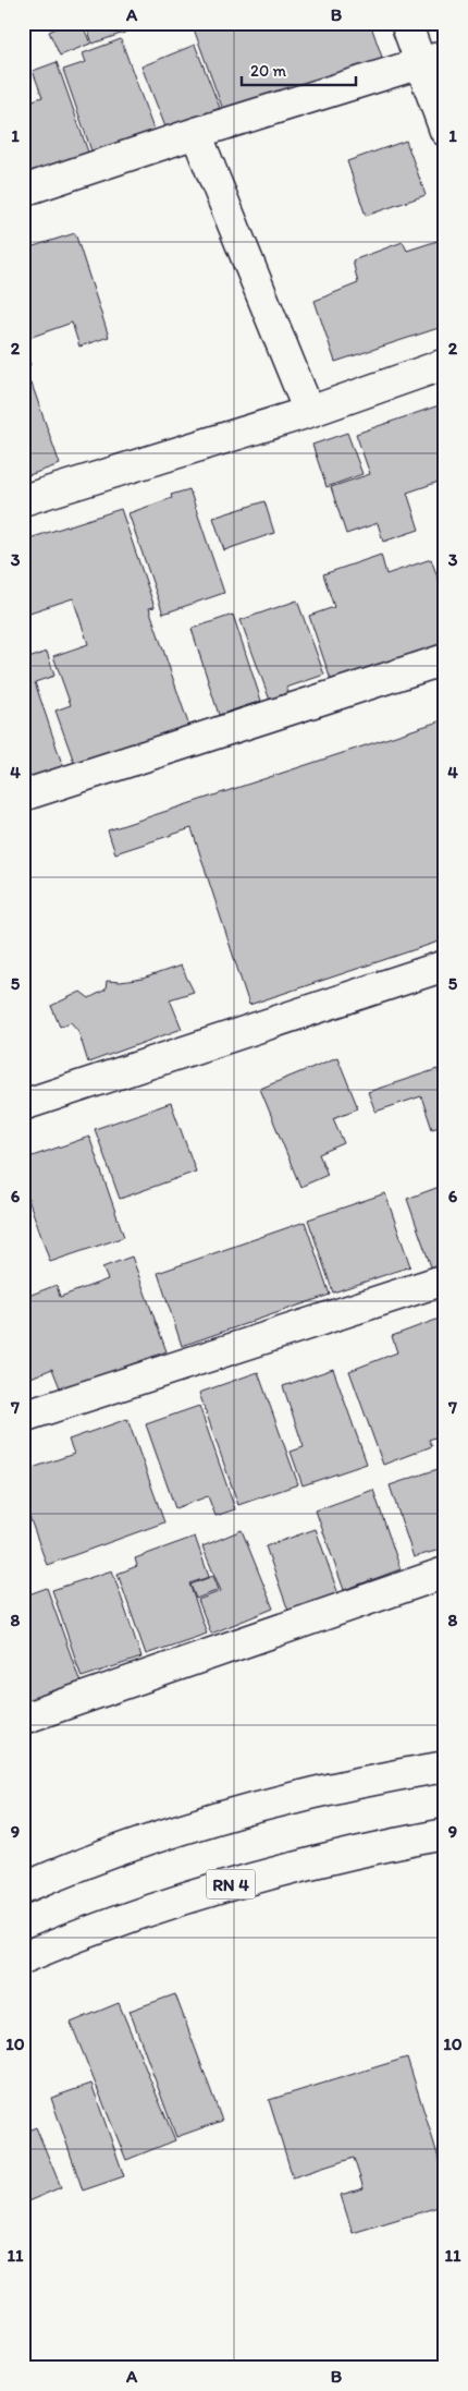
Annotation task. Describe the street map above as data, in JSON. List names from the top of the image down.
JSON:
{
  "streets": {
    "street": ["RN 4"]
  },
  "scale_bar": "20 m",
  "grid": {
    "columns": ["A", "B"],
    "rows": [
      "1",
      "2",
      "3",
      "4",
      "5",
      "6",
      "7",
      "8",
      "9",
      "10",
      "11"
    ]
  }
}
